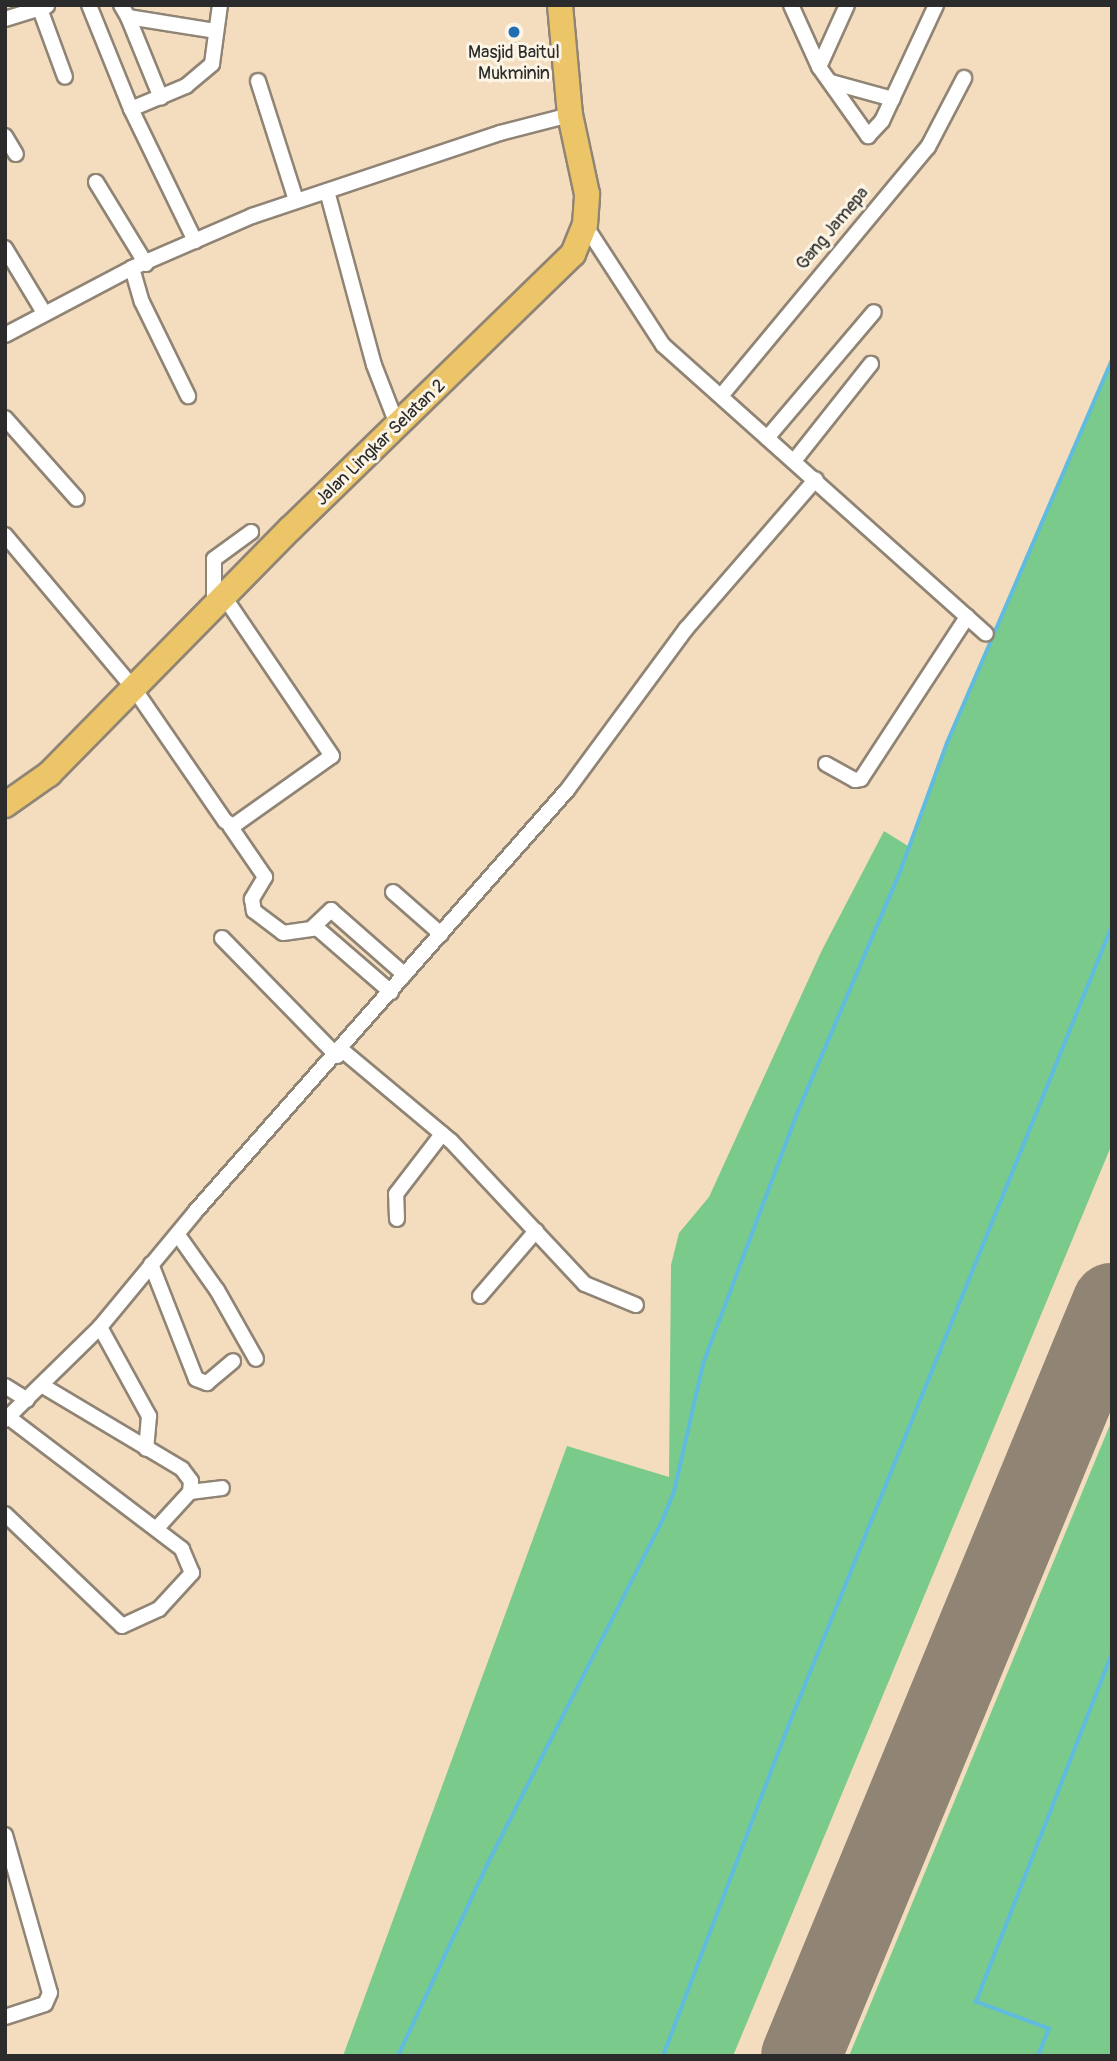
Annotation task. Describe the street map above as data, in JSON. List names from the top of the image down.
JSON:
{
  "streets": {
    "highway": ["Jalan Lingkar Selatan 2"],
    "street": ["Gang Jamepa"]
  },
  "places": ["Masjid Baitul Mukminin"]
}
